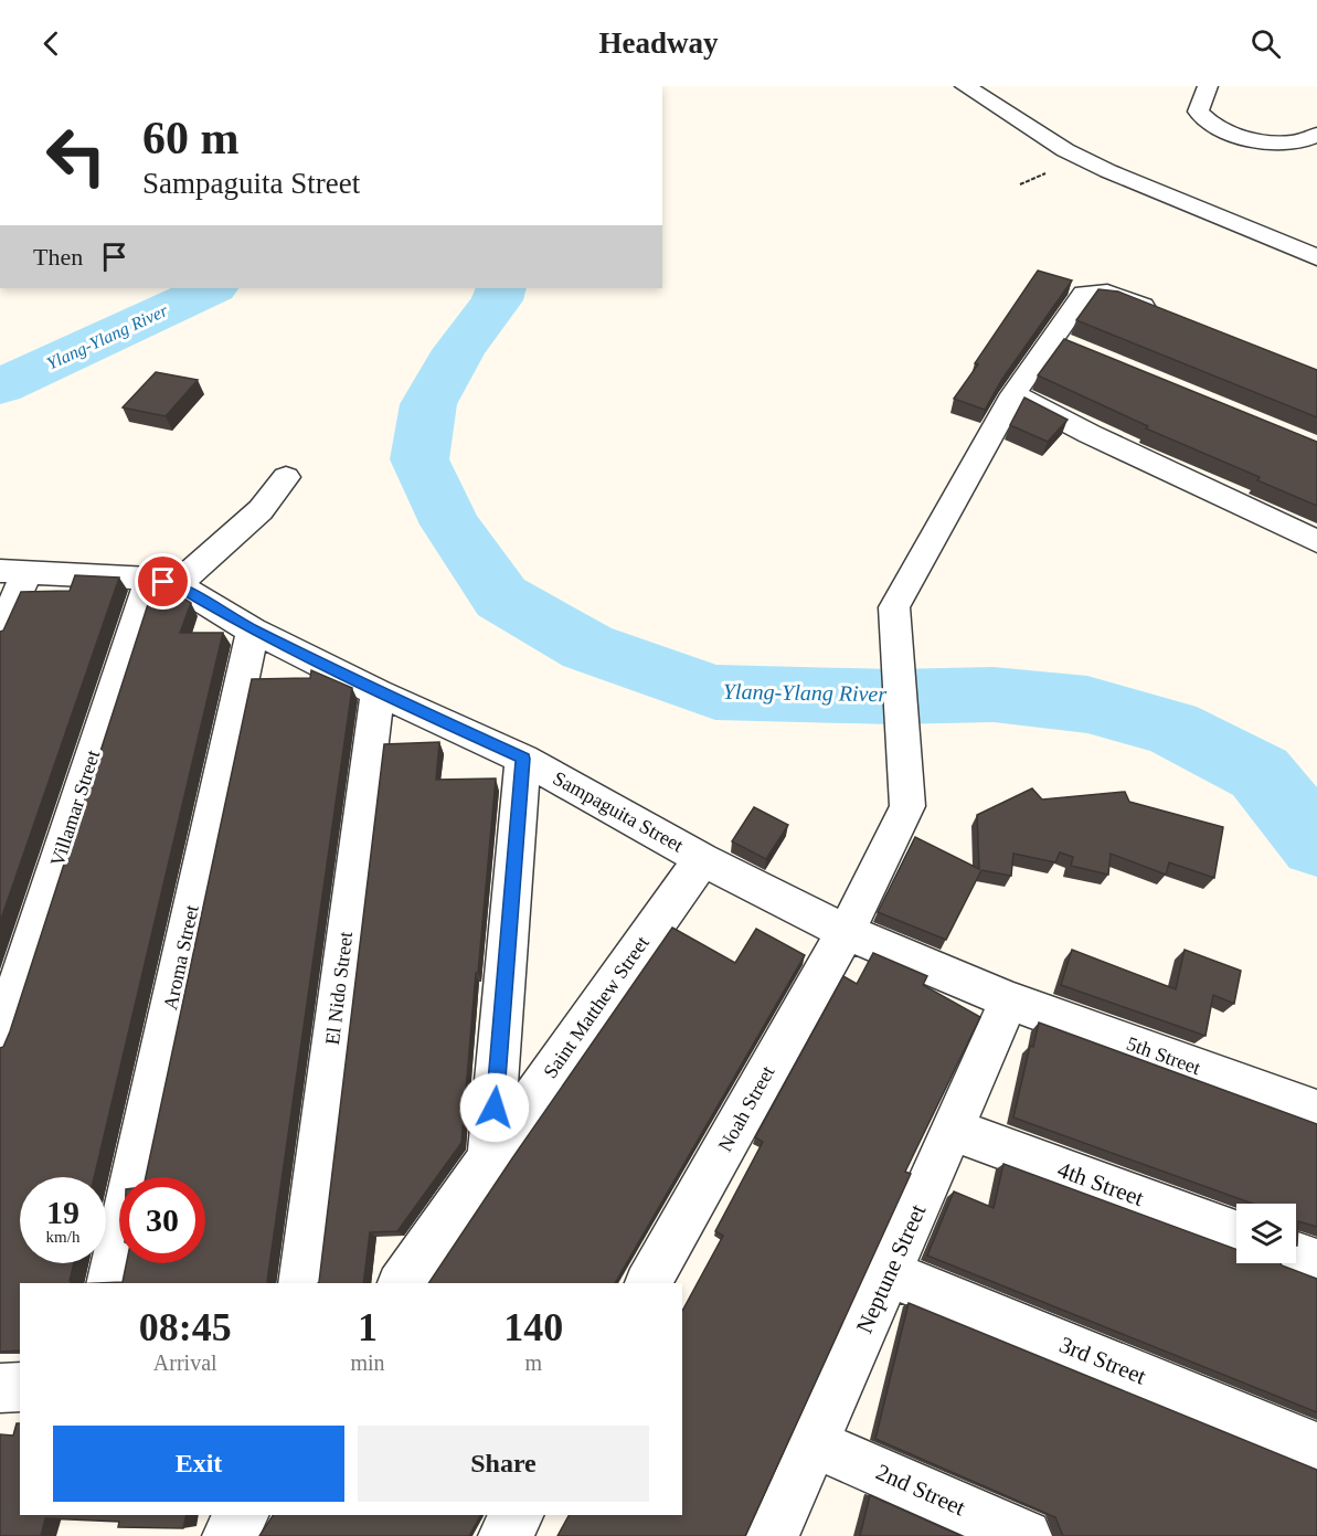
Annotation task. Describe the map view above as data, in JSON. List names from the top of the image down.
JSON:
{
  "streets": {
    "street": [
      "Villamar Street",
      "Sampaguita Street",
      "Aroma Street",
      "El Nido Street",
      "Saint Matthew Street",
      "5th Street",
      "Noah Street",
      "4th Street",
      "Neptune Street",
      "3rd Street",
      "2nd Street"
    ]
  },
  "crossings": [
    ["Villamar Street", "Sampaguita Street"],
    ["Sampaguita Street", "Aroma Street"],
    ["Sampaguita Street", "El Nido Street"],
    ["Sampaguita Street", "Saint Matthew Street"],
    ["Sampaguita Street", "5th Street"],
    ["Sampaguita Street", "Noah Street"],
    ["Sampaguita Street", "Neptune Street"],
    ["5th Street", "Neptune Street"],
    ["4th Street", "Neptune Street"],
    ["Neptune Street", "3rd Street"],
    ["Neptune Street", "2nd Street"]
  ],
  "water": ["Ylang-Ylang River"],
  "page": {
    "header": "Headway",
    "turn": ["60 m", "Sampaguita Street"],
    "then": "Then",
    "speed": "19 km/h",
    "limit": "30",
    "eta": [
      "08:45",
      "Arrival",
      "1",
      "min",
      "140",
      "m"
    ],
    "buttons": ["Exit", "Share"]
  }
}
